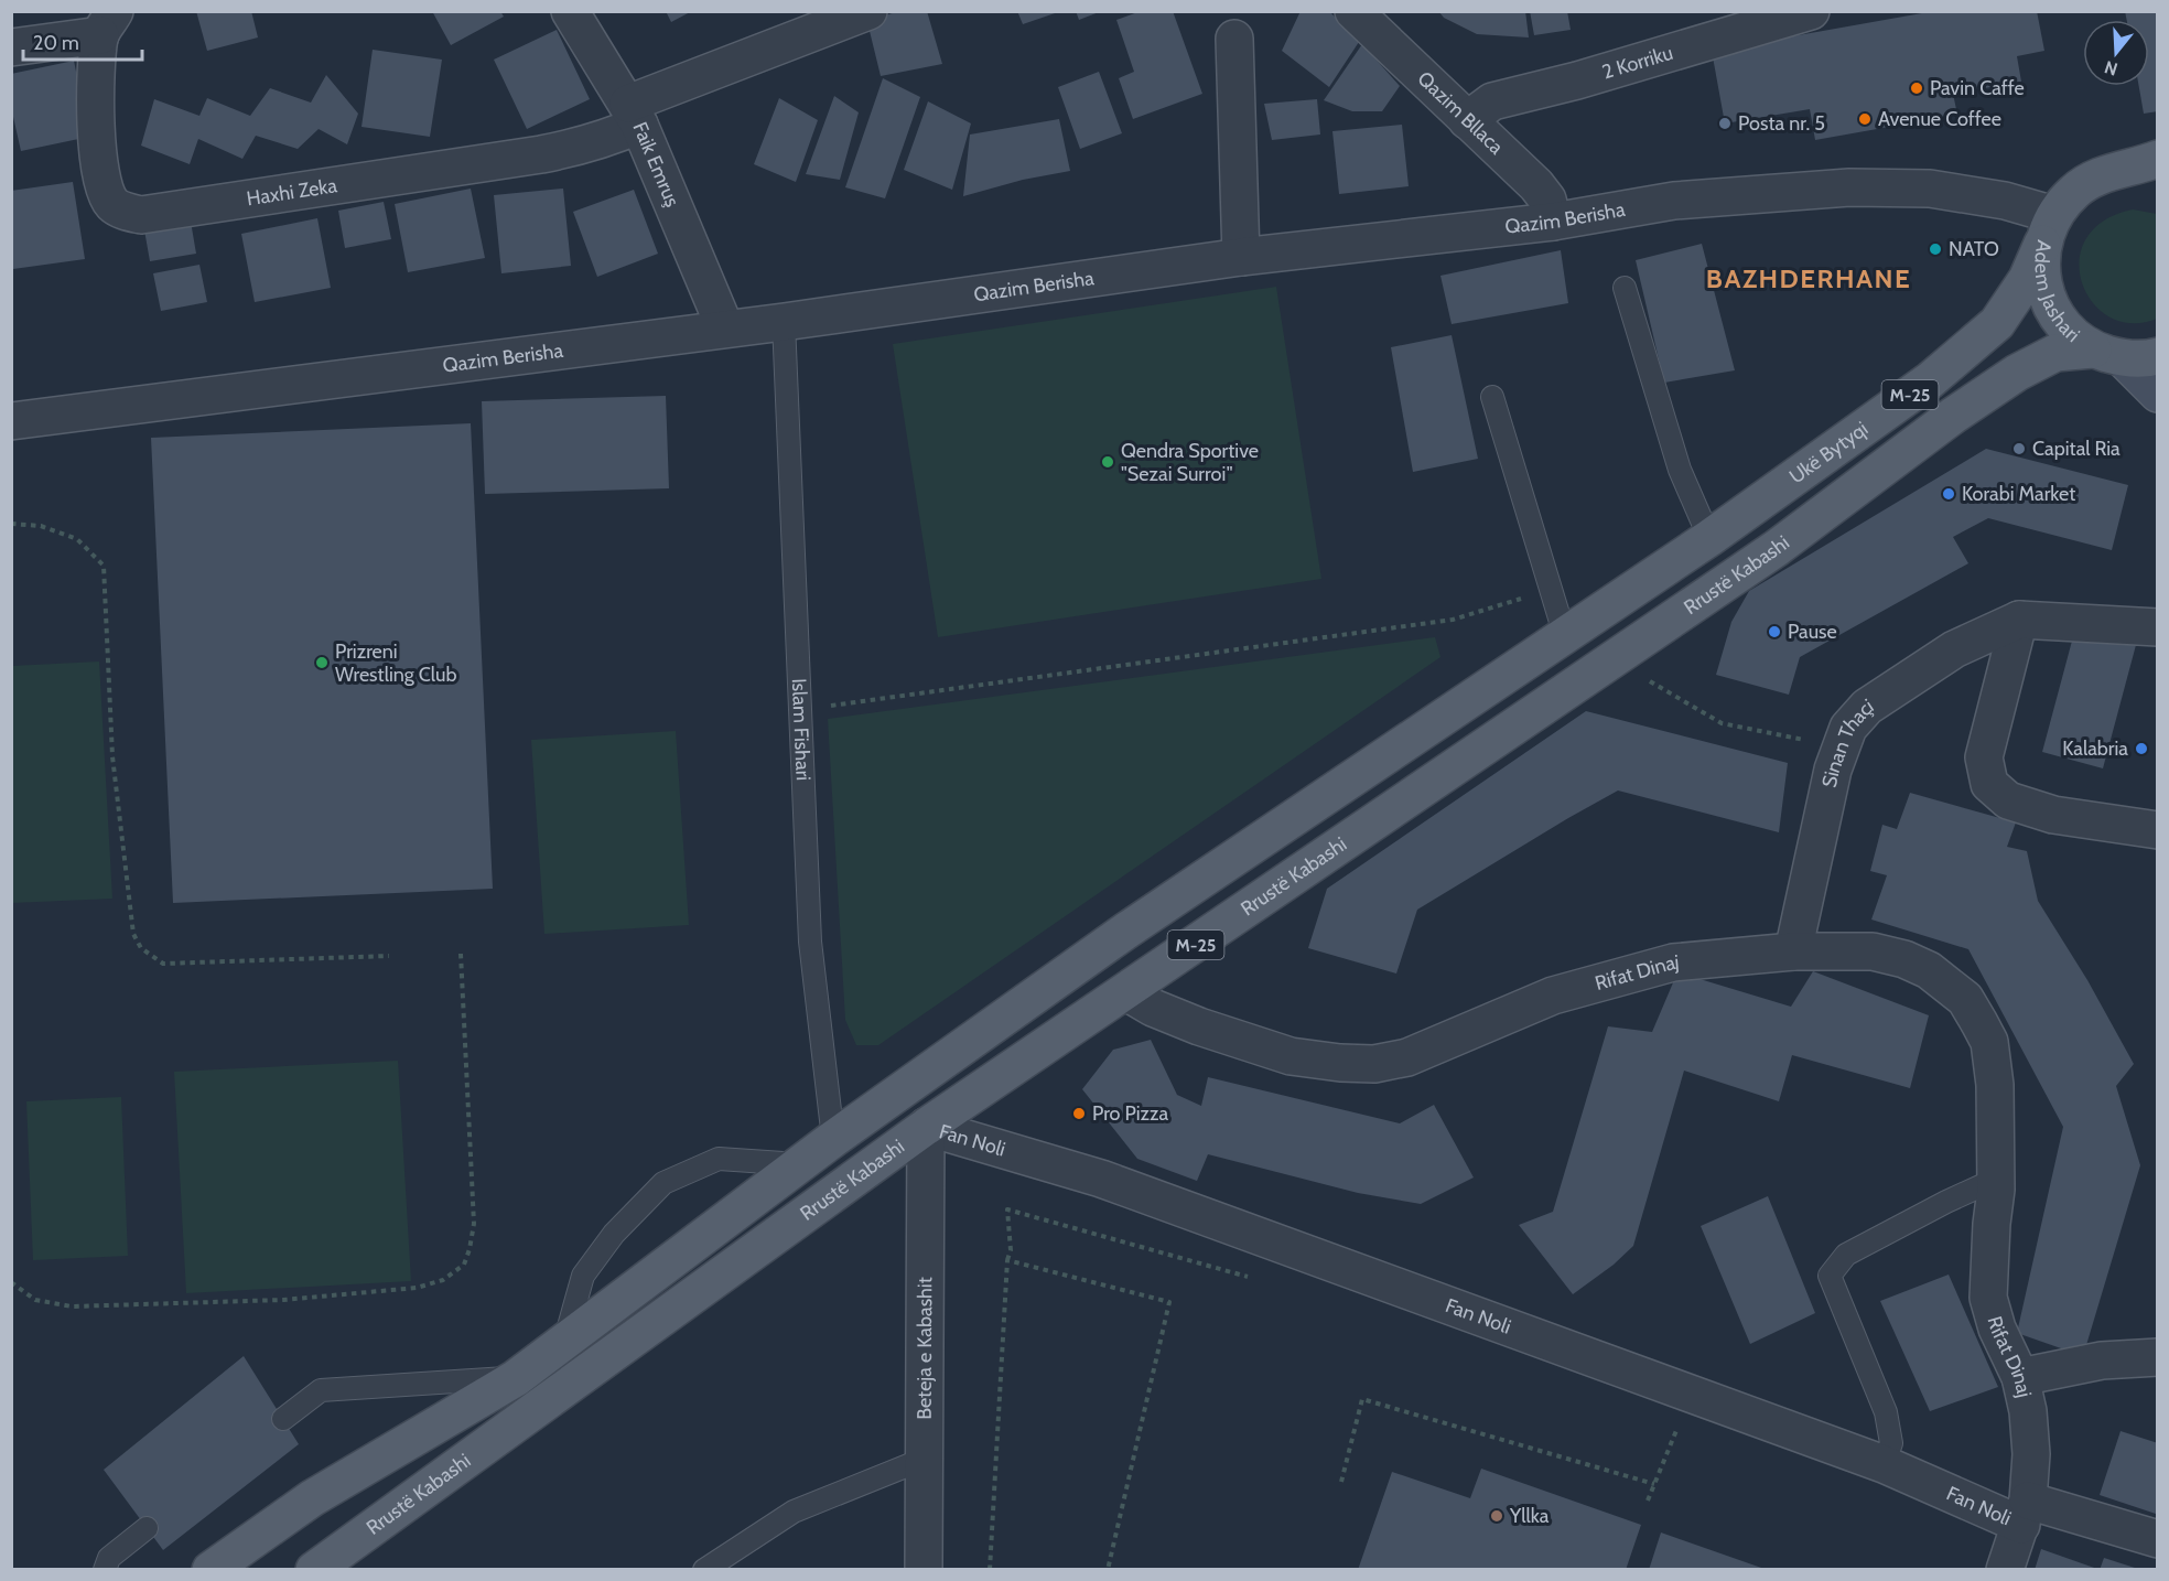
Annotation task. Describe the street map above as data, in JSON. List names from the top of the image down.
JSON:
{
  "streets": {
    "main road": [
      "Adem Jashari",
      "M-25",
      "Ukë Bytyqi",
      "Rrustë Kabashi"
    ],
    "street": [
      "2 Korriku",
      "Qazim Bllaca",
      "Faik Emruş",
      "Haxhi Zeka",
      "Qazim Berisha",
      "Sinan Thaçi",
      "Rifat Dinaj",
      "Fan Noli",
      "Beteja e Kabashit"
    ],
    "lane": ["Islam Fishari"]
  },
  "crossings": [
    ["2 Korriku", "Qazim Bllaca"],
    ["Qazim Bllaca", "Qazim Berisha"],
    ["Faik Emruş", "Haxhi Zeka"],
    ["Faik Emruş", "Qazim Berisha"],
    ["Qazim Berisha", "Adem Jashari"],
    ["Qazim Berisha", "Ukë Bytyqi"],
    ["Qazim Berisha", "Islam Fishari"],
    ["Adem Jashari", "Ukë Bytyqi"],
    ["Adem Jashari", "Rrustë Kabashi"],
    ["M-25", "Ukë Bytyqi"],
    ["M-25", "Islam Fishari"],
    ["Rrustë Kabashi", "Rifat Dinaj"],
    ["Rrustë Kabashi", "Fan Noli"],
    ["Rrustë Kabashi", "Beteja e Kabashit"],
    ["Sinan Thaçi", "Rifat Dinaj"],
    ["Rifat Dinaj", "Fan Noli"],
    ["Fan Noli", "Beteja e Kabashit"]
  ],
  "districts": ["BAZHDERHANE"],
  "places": [
    "Pavin Caffe",
    "Avenue Coffee",
    "Posta nr. 5",
    "NATO",
    "Capital Ria",
    "Qendra Sportive \"Sezai Surroi\"",
    "Korabi Market",
    "Pause",
    "Prizreni Wrestling Club",
    "Kalabria",
    "Pro Pizza",
    "Yllka"
  ],
  "scale_bar": "20 m",
  "north": "bottom"
}
